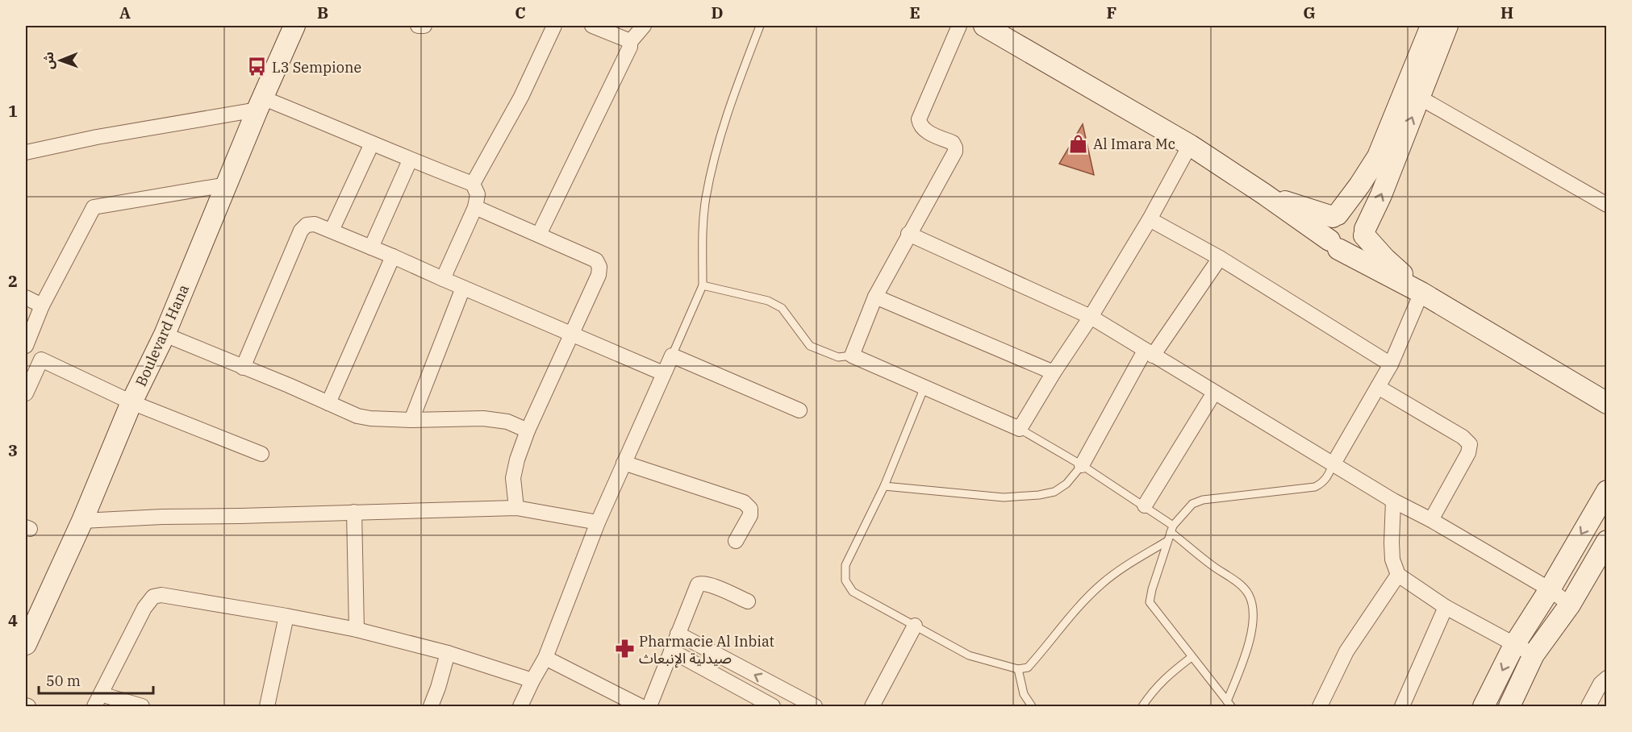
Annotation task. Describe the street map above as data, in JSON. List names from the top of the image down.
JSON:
{
  "streets": {
    "main road": ["Boulevard Hana"]
  },
  "places": {
    "bus stop": ["L3 Sempione"],
    "shop": ["Al Imara Mc"],
    "pharmacy": ["Pharmacie Al Inbiat صيدلية الإنبعاث"]
  },
  "scale_bar": "50 m",
  "north": "left",
  "grid": {
    "columns": [
      "A",
      "B",
      "C",
      "D",
      "E",
      "F",
      "G",
      "H"
    ],
    "rows": [
      "1",
      "2",
      "3",
      "4"
    ]
  }
}
